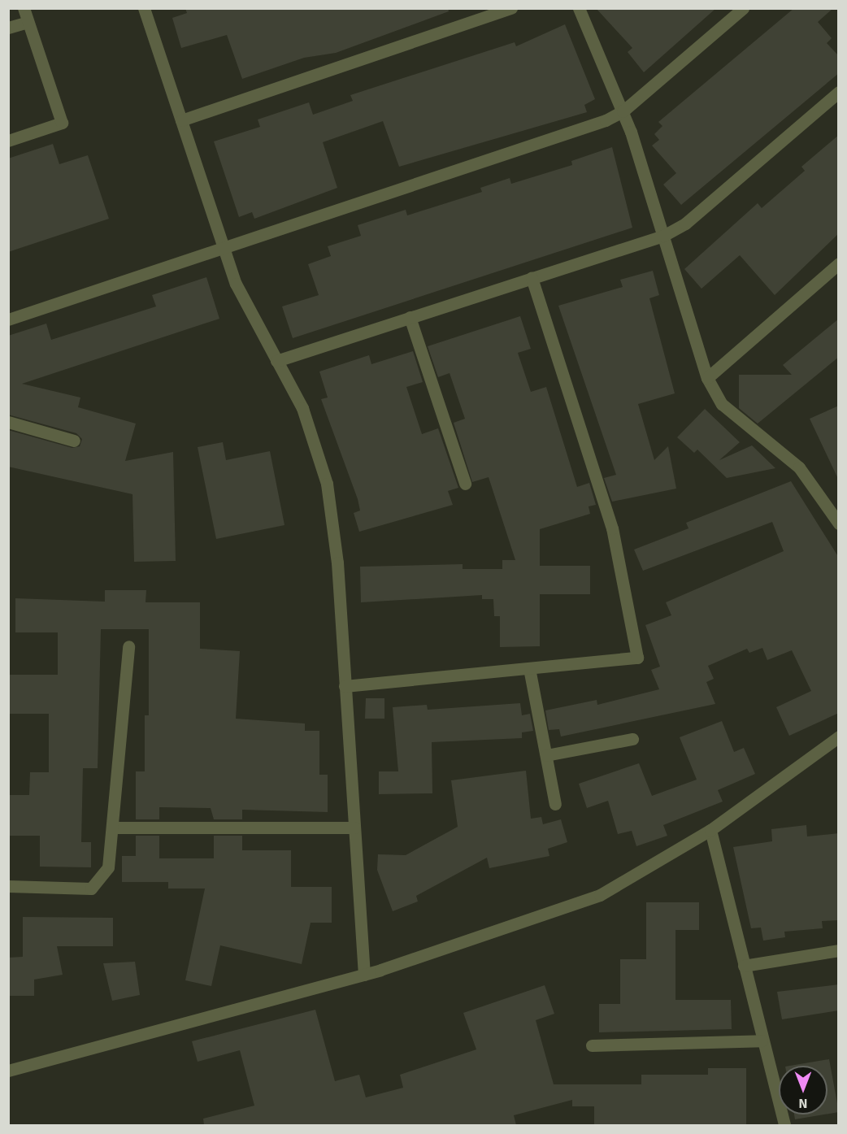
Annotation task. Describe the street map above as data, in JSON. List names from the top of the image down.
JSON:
{
  "north": "bottom"
}
